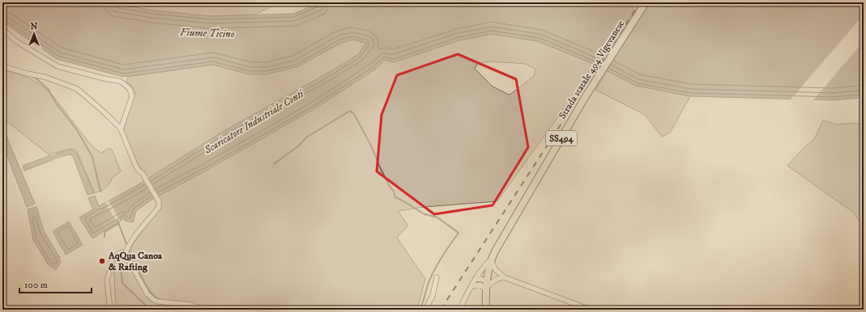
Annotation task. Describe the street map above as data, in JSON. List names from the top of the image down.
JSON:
{
  "streets": {
    "main road": ["Strada statale 494 Vigevanese", "SS494"]
  },
  "crossings": [
    ["Strada statale 494 Vigevanese", "SS494"]
  ],
  "water": ["Fiume Ticino", "Scaricatore Industriale Conti"],
  "places": ["AqQua Canoa & Rafting"],
  "scale_bar": "100 m",
  "north": "top"
}
